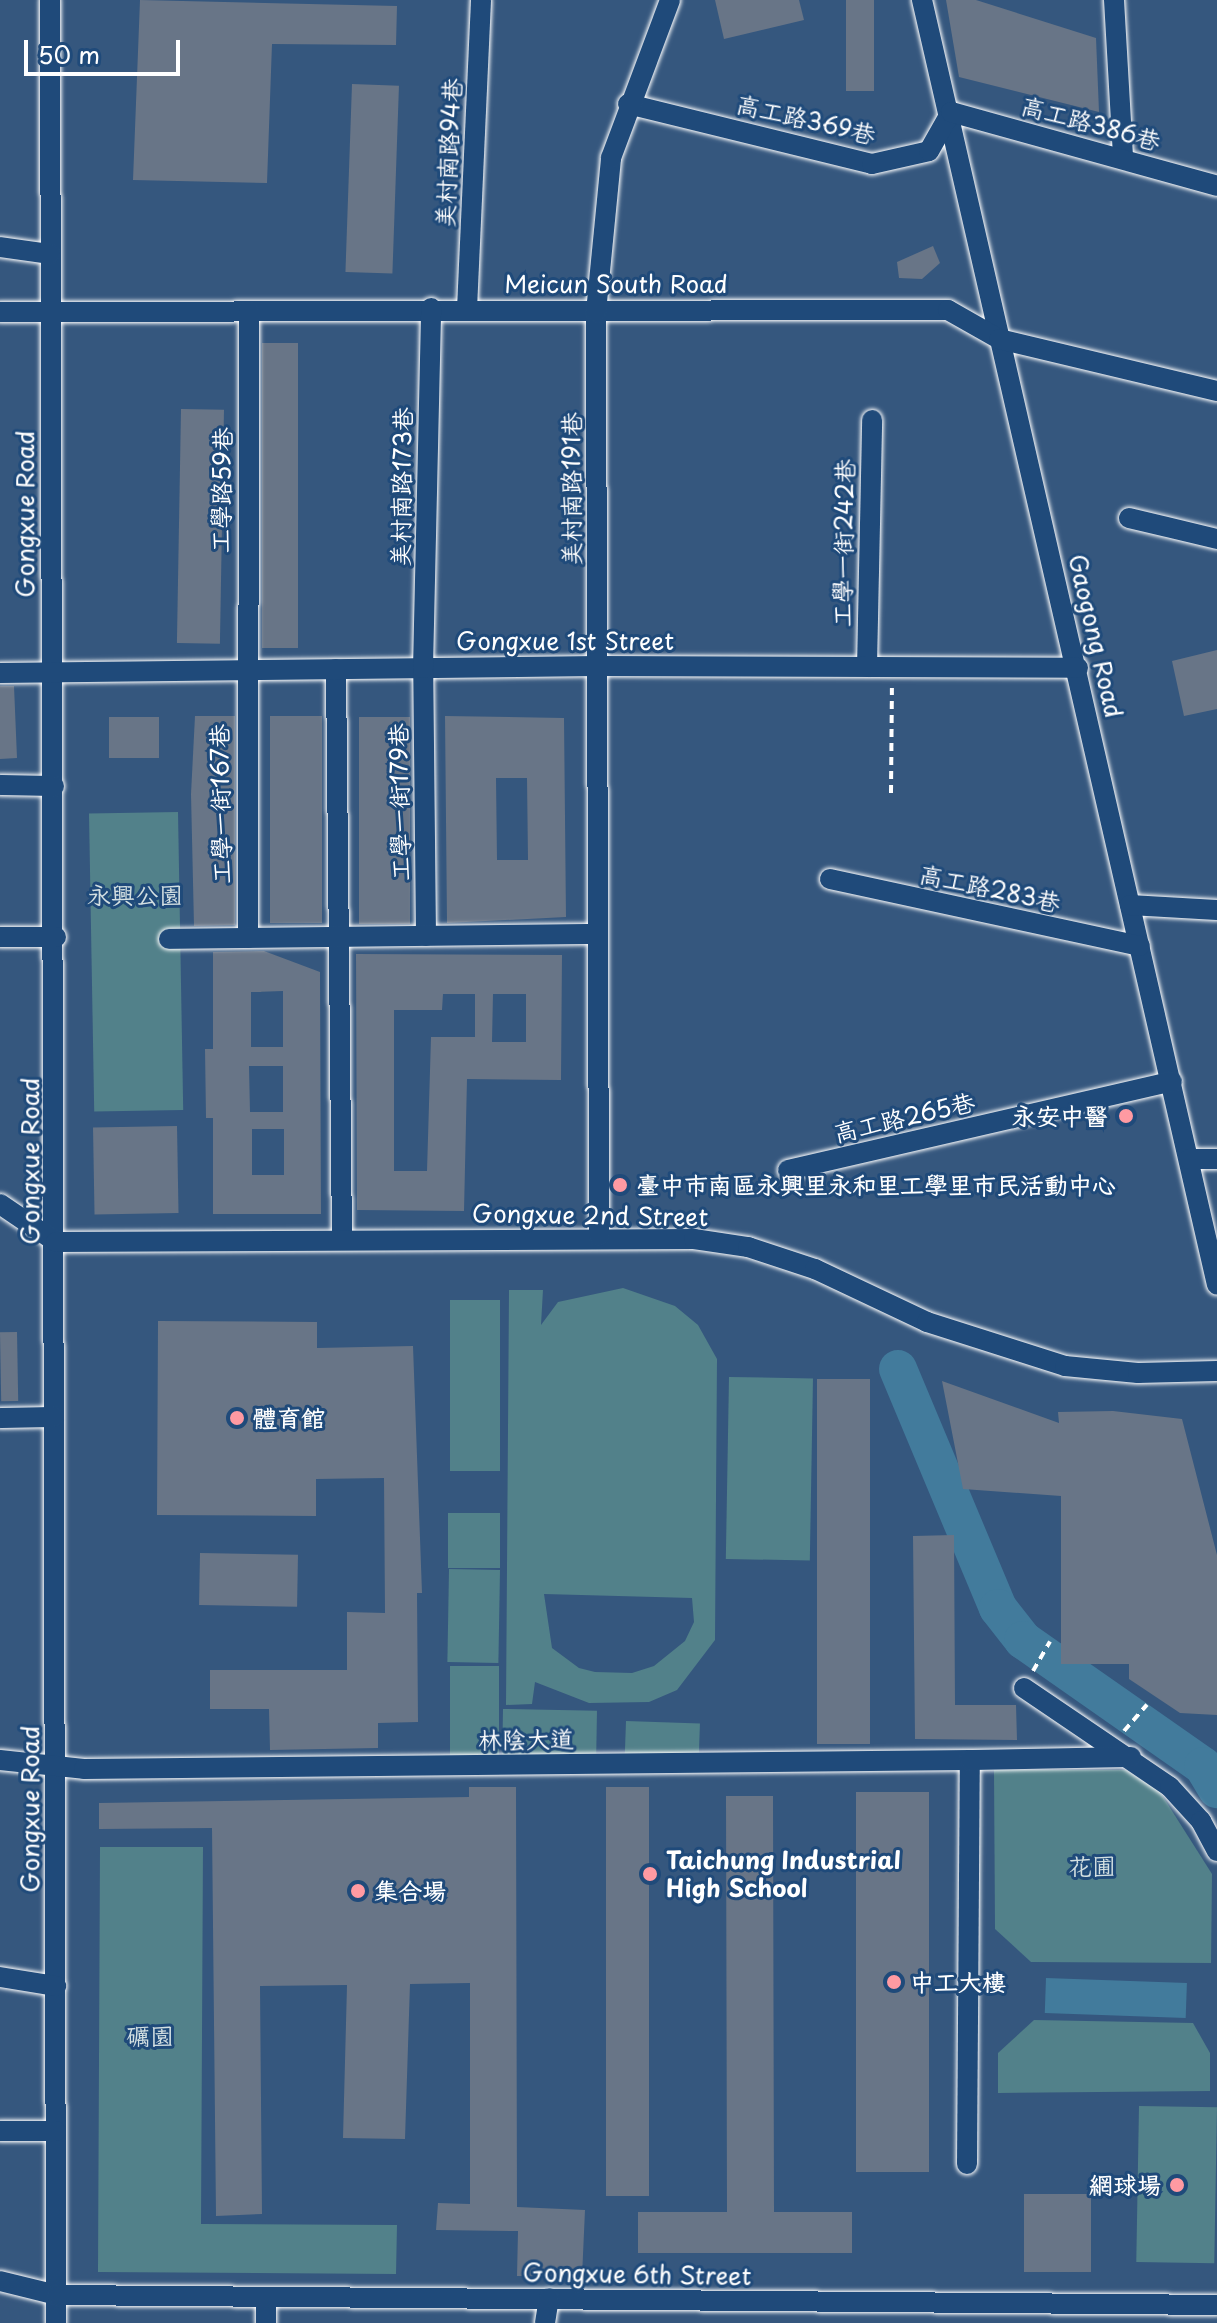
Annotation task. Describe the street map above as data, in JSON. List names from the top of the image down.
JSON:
{
  "streets": {
    "street": [
      "高工路369巷",
      "高工路386巷",
      "美村南路94巷",
      "Meicun South Road",
      "美村南路173巷",
      "美村南路191巷",
      "工學路59巷",
      "Gongxue Road",
      "工學一街242巷",
      "Gaogong Road",
      "Gongxue 1st Street",
      "工學一街179巷",
      "工學一街167巷",
      "高工路283巷",
      "高工路265巷",
      "Gongxue 2nd Street",
      "林陰大道",
      "Gongxue 6th Street"
    ]
  },
  "crossings": [
    ["高工路369巷", "高工路386巷"],
    ["高工路369巷", "美村南路191巷"],
    ["高工路369巷", "Gaogong Road"],
    ["高工路386巷", "Gaogong Road"],
    ["美村南路94巷", "Meicun South Road"],
    ["Meicun South Road", "美村南路173巷"],
    ["Meicun South Road", "美村南路191巷"],
    ["Meicun South Road", "工學路59巷"],
    ["Meicun South Road", "Gongxue Road"],
    ["Meicun South Road", "Gaogong Road"],
    ["美村南路173巷", "Gongxue 1st Street"],
    ["美村南路173巷", "工學一街179巷"],
    ["美村南路191巷", "Gongxue 1st Street"],
    ["美村南路191巷", "Gongxue 2nd Street"],
    ["工學路59巷", "Gongxue 1st Street"],
    ["工學路59巷", "工學一街167巷"],
    ["Gongxue Road", "Gongxue 1st Street"],
    ["Gongxue Road", "Gongxue 2nd Street"],
    ["Gongxue Road", "林陰大道"],
    ["Gongxue Road", "Gongxue 6th Street"],
    ["工學一街242巷", "Gongxue 1st Street"],
    ["Gaogong Road", "Gongxue 1st Street"],
    ["Gaogong Road", "高工路283巷"],
    ["Gaogong Road", "高工路265巷"],
    ["Gongxue 1st Street", "工學一街179巷"],
    ["Gongxue 1st Street", "工學一街167巷"]
  ],
  "parks": ["永興公園", "花圃", "礪園"],
  "places": [
    "永安中醫",
    "臺中市南區永興里永和里工學里市民活動中心",
    "體育館",
    "Taichung Industrial High School",
    "集合場",
    "中工大樓",
    "網球場"
  ],
  "scale_bar": "50 m"
}
